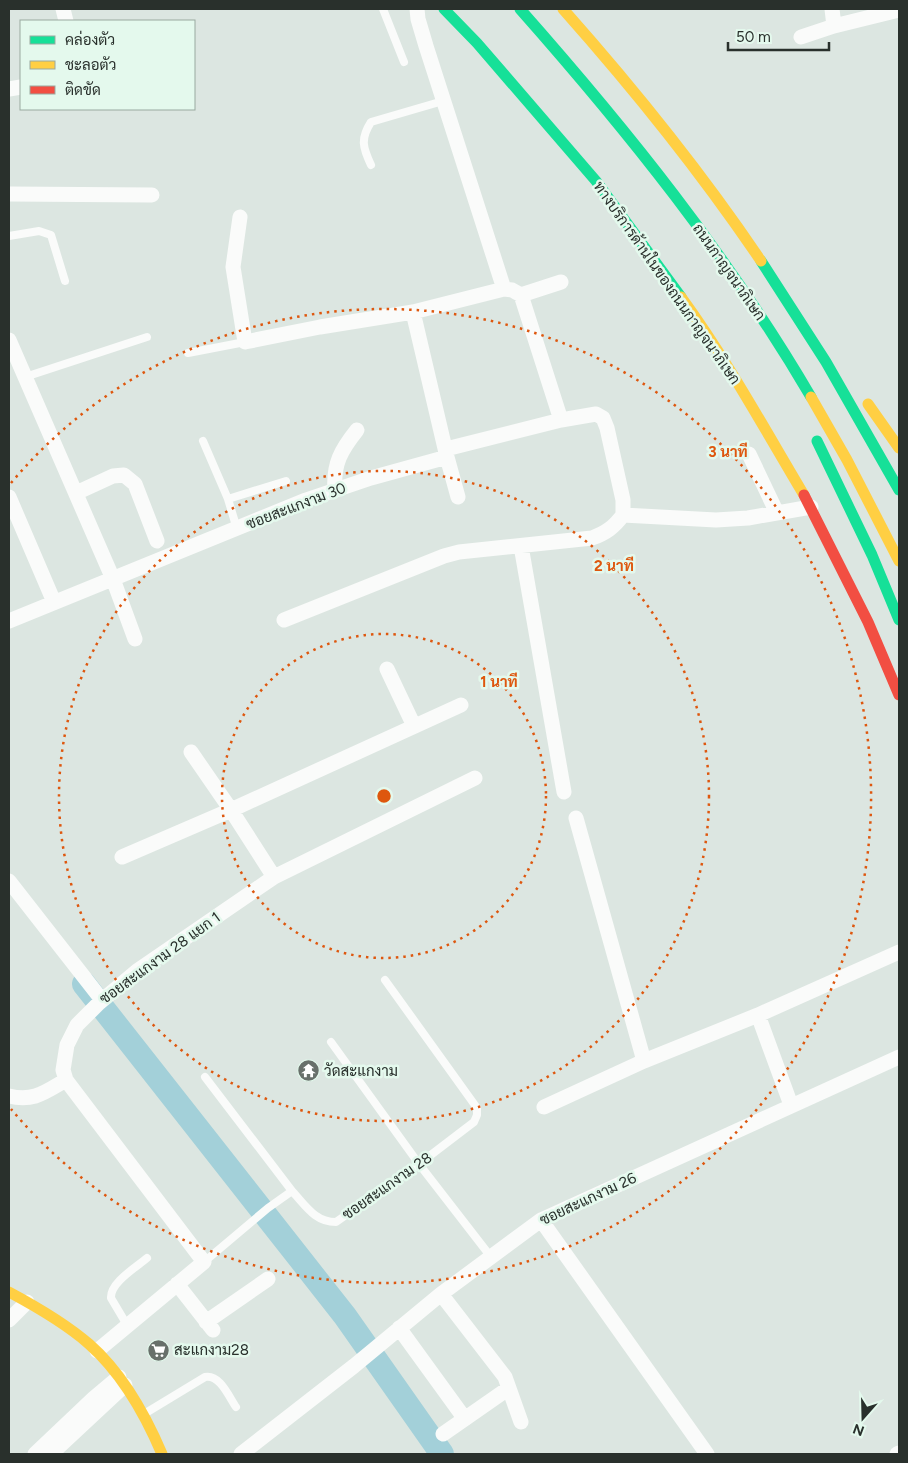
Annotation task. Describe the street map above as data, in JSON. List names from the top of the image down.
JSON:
{
  "streets": {
    "main road": ["ถนนกาญจนาภิเษก", "ทางบริการด้านในของถนนกาญจนาภิเษก"],
    "street": ["ซอยสะแกงาม 30", "ซอยสะแกงาม 28 แยก 1", "ซอยสะแกงาม 26"],
    "lane": ["ซอยสะแกงาม 28"]
  },
  "places": {
    "temple": ["วัดสะแกงาม"],
    "supermarket": ["สะแกงาม28"]
  },
  "legend": ["คล่องตัว", "ชะลอตัว", "ติดขัด"],
  "scale_bar": "50 m",
  "north": "bottom",
  "rings": ["3 นาที", "2 นาที", "1 นาที"]
}
